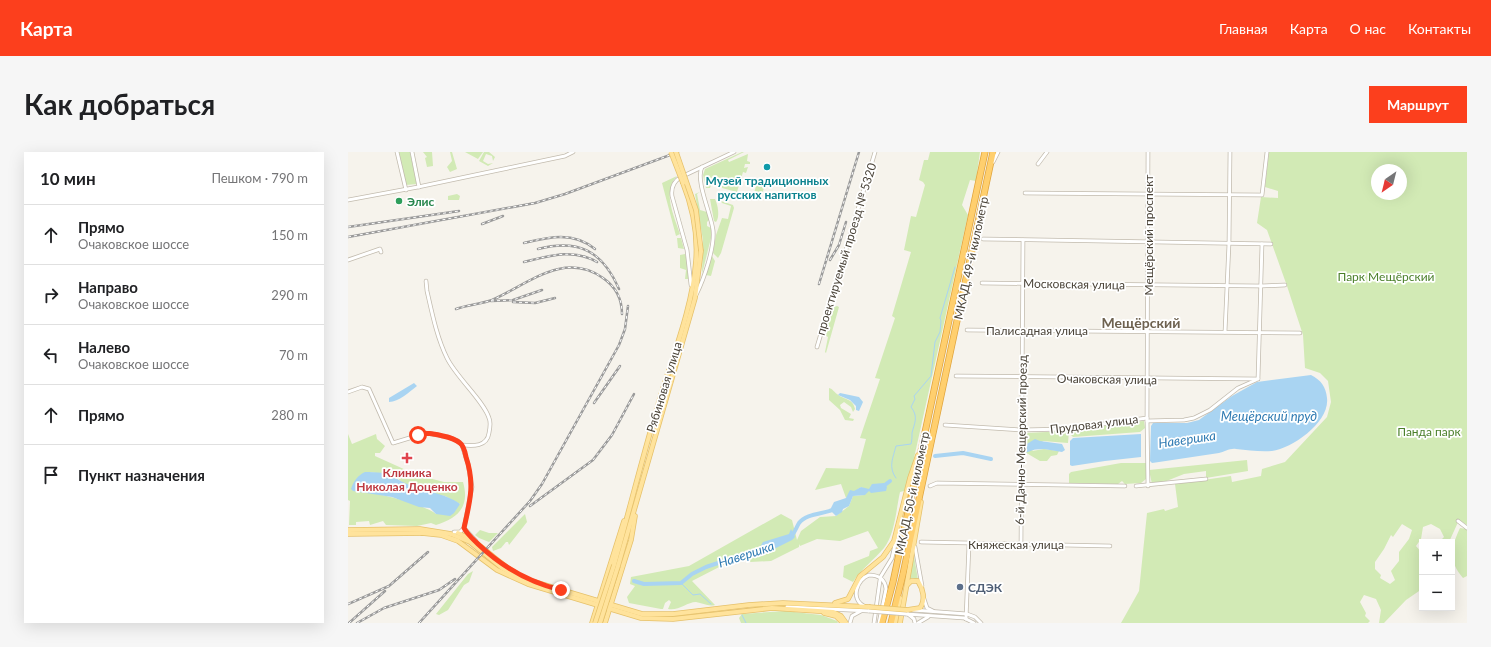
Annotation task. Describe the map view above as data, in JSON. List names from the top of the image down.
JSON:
{
  "streets": {
    "highway": ["МКАД, 49-й километр", "МКАД, 50-й километр"],
    "main road": ["Рябиновая улица"],
    "street": [
      "Мещёрский проспект",
      "проектируемый проезд № 5320",
      "Московская улица",
      "Палисадная улица",
      "Очаковская улица",
      "Прудовая улица",
      "6-й Дачно-Мещерский проезд",
      "Княжеская улица"
    ]
  },
  "crossings": [
    ["Мещёрский проспект", "Московская улица"],
    ["Мещёрский проспект", "Палисадная улица"],
    ["Мещёрский проспект", "Очаковская улица"],
    ["Мещёрский проспект", "Прудовая улица"],
    ["МКАД, 49-й километр", "МКАД, 50-й километр"],
    ["Московская улица", "6-й Дачно-Мещерский проезд"],
    ["Палисадная улица", "6-й Дачно-Мещерский проезд"],
    ["Очаковская улица", "Прудовая улица"],
    ["Очаковская улица", "6-й Дачно-Мещерский проезд"],
    ["Прудовая улица", "6-й Дачно-Мещерский проезд"],
    ["6-й Дачно-Мещерский проезд", "Княжеская улица"]
  ],
  "districts": ["Мещёрский"],
  "water": ["Мещёрский пруд", "Навершка"],
  "parks": ["Парк Мещёрский", "Панда парк"],
  "places": {
    "other": ["Музей традиционных русских напитков", "Элис", "СДЭК"],
    "health": ["Клиника Николая Доценко"]
  },
  "north": "bottom left",
  "page": {
    "header": "Карта",
    "nav": [
      "Главная",
      "Карта",
      "О нас",
      "Контакты"
    ],
    "buttons": "Маршрут",
    "title": "Как добраться",
    "heading": ["10 мин", "Пешком · 790 m"],
    "list": [
      ["Прямо", "Очаковское шоссе", "150 m"],
      ["Направо", "Очаковское шоссе", "290 m"],
      ["Налево", "Очаковское шоссе", "70 m"],
      ["Прямо", "280 m"],
      "Пункт назначения"
    ],
    "map_buttons": ["+", "−"]
  }
}
